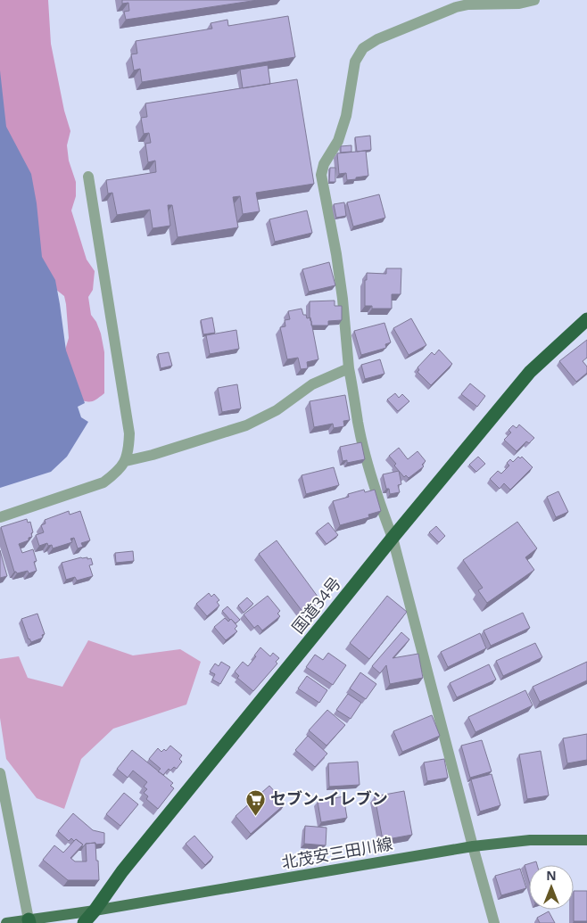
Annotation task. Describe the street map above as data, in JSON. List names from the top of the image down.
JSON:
{
  "streets": {
    "highway": ["国道34号"],
    "main road": ["北茂安三田川線"]
  },
  "crossings": [
    ["国道34号", "北茂安三田川線"]
  ],
  "places": {
    "supermarket": ["セブン-イレブン"]
  },
  "north": "top"
}
